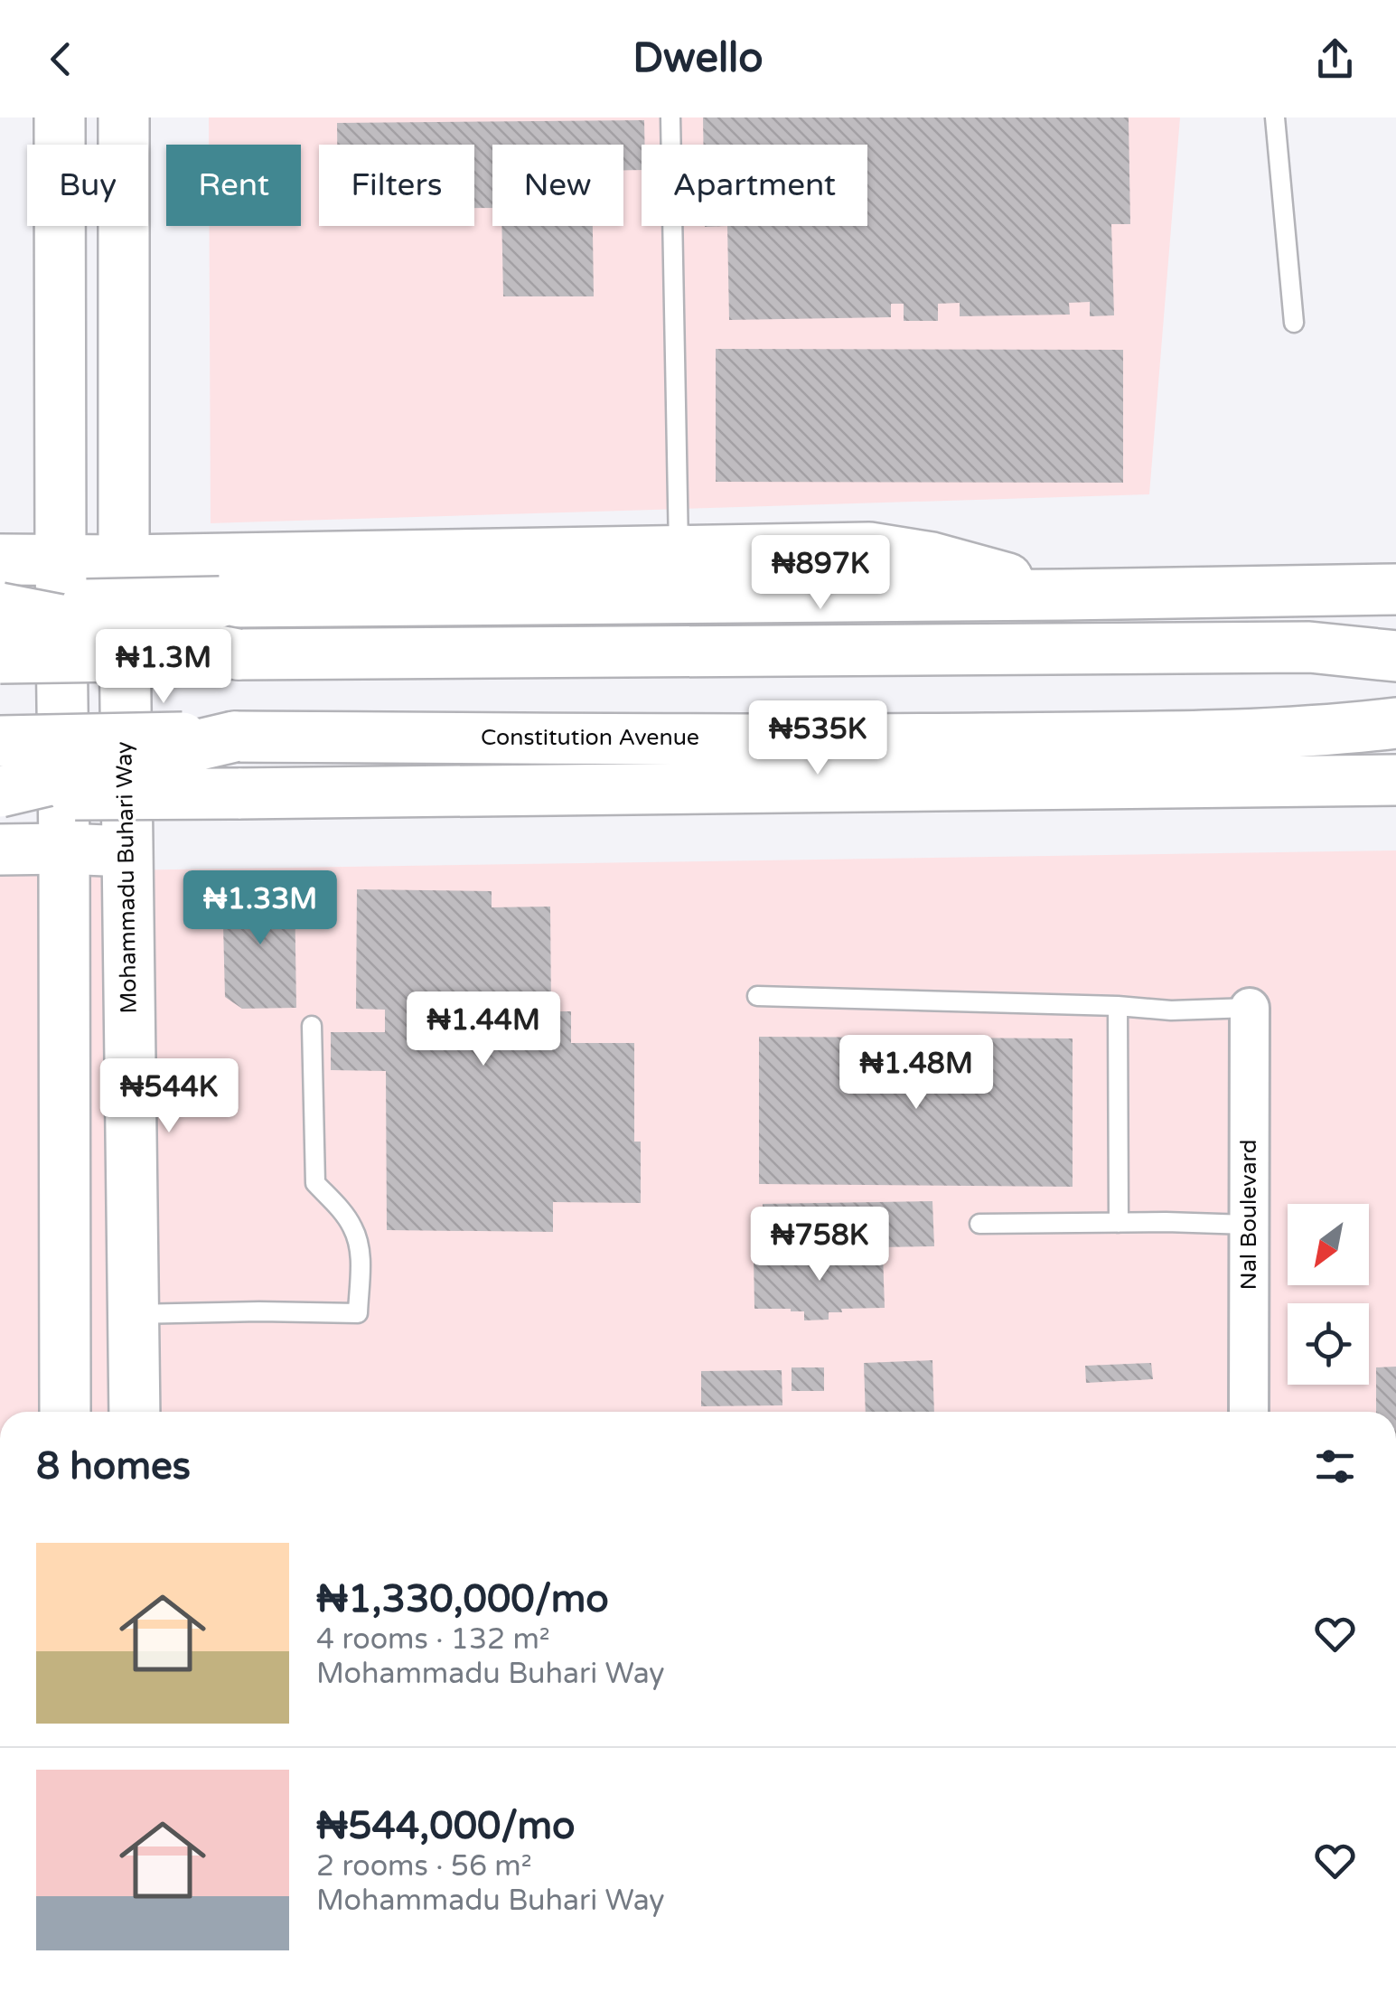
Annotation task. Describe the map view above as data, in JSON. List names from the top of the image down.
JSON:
{
  "streets": {
    "main road": ["Constitution Avenue", "Mohammadu Buhari Way"],
    "street": ["Nal Boulevard"]
  },
  "north": "bottom left",
  "page": {
    "header": "Dwello",
    "chip": [
      "Buy",
      "Rent",
      "Filters",
      "New",
      "Apartment"
    ],
    "price": [
      "₦897K",
      "₦1.3M",
      "₦535K",
      "₦1.33M",
      "₦1.44M",
      "₦1.48M",
      "₦544K",
      "₦758K"
    ],
    "heading": "8 homes",
    "list": [
      {
        "name": "₦1,330,000/mo",
        "note": "4 rooms · 132 m² · Mohammadu Buhari Way"
      },
      {
        "name": "₦544,000/mo",
        "note": "2 rooms · 56 m² · Mohammadu Buhari Way"
      }
    ]
  }
}
